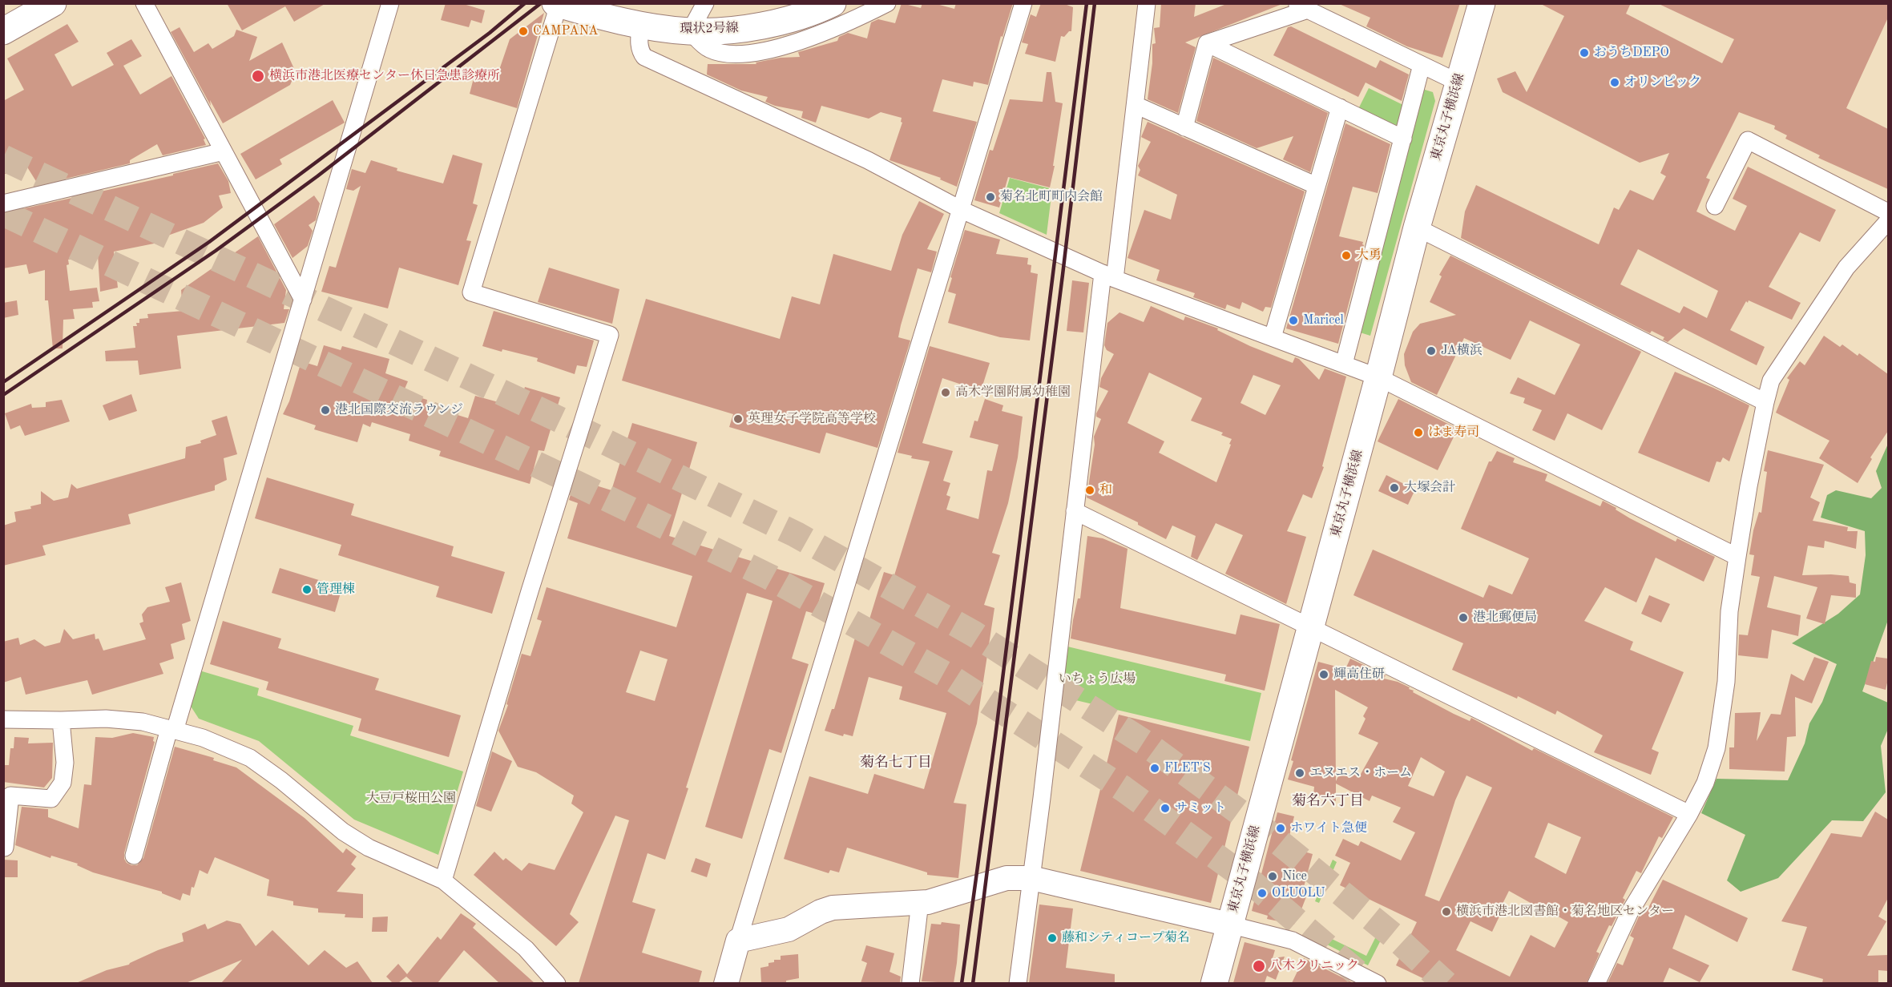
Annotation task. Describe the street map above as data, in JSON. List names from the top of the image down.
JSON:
{
  "streets": {
    "main road": ["環状2号線", "東京丸子横浜線"]
  },
  "districts": ["菊名七丁目", "菊名六丁目"],
  "parks": ["いちょう広場", "大豆戸桜田公園"],
  "places": [
    "CAMPANA",
    "おうちDEPO",
    "横浜市港北医療センター休日急患診療所",
    "オリンピック",
    "菊名北町町内会館",
    "大勇",
    "Maricel",
    "JA横浜",
    "高木学園附属幼稚園",
    "港北国際交流ラウンジ",
    "英理女子学院高等学校",
    "はま寿司",
    "大塚会計",
    "和",
    "管理棟",
    "港北郵便局",
    "輝高住研",
    "FLET'S",
    "エヌエス・ホーム",
    "サミット",
    "ホワイト急便",
    "Nice",
    "OLUOLU",
    "横浜市港北図書館・菊名地区センター",
    "藤和シティコープ菊名",
    "八木クリニック"
  ]
}
